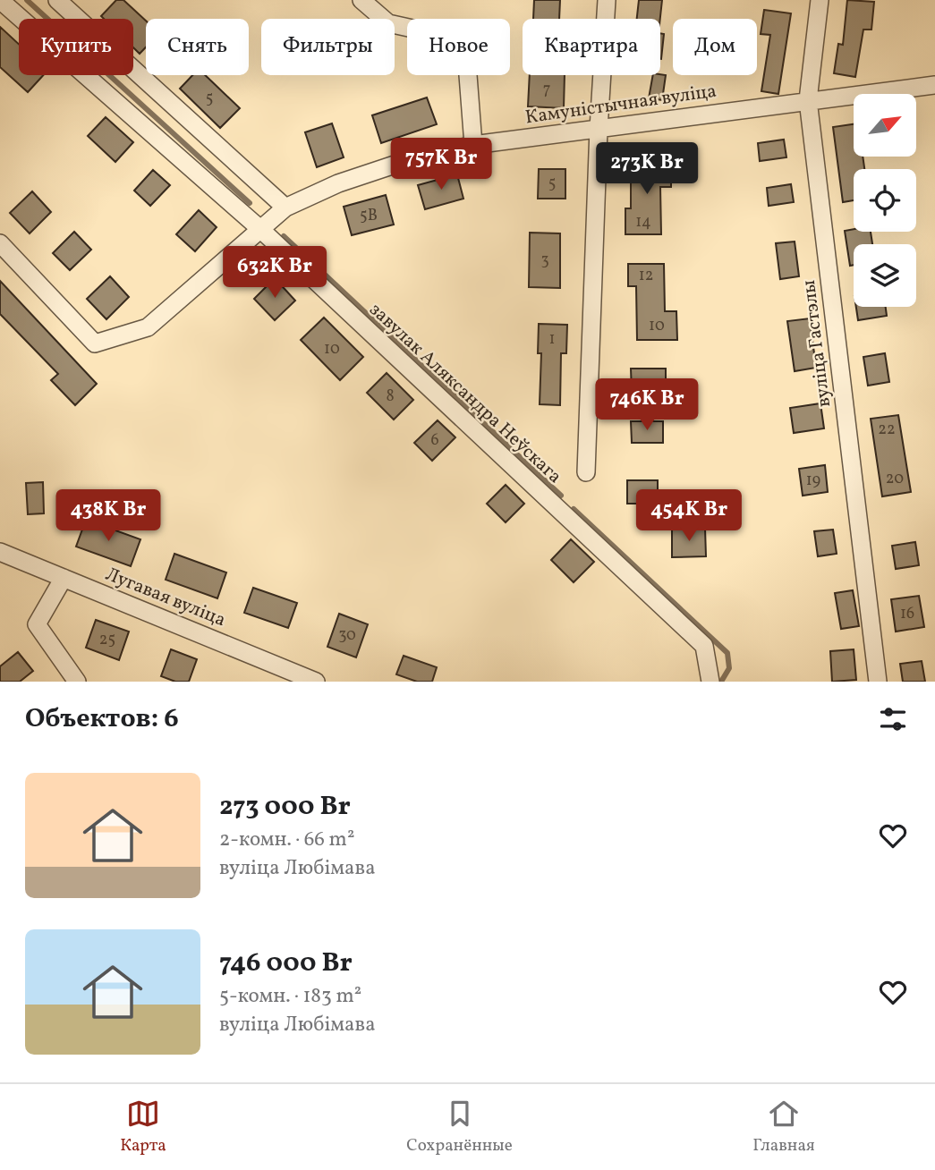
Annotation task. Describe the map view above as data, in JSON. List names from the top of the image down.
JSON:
{
  "streets": {
    "street": [
      "Камуністычная вуліца",
      "вуліца Гастэлы",
      "завулак Аляксандра Неўскага",
      "Лугавая вуліца"
    ]
  },
  "crossings": [
    ["Камуністычная вуліца", "вуліца Гастэлы"],
    ["Камуністычная вуліца", "завулак Аляксандра Неўскага"]
  ],
  "house_numbers": [
    "7",
    "5",
    "5",
    "5В",
    "14",
    "3",
    "12",
    "10",
    "1",
    "10",
    "8",
    "22",
    "6",
    "20",
    "19",
    "16",
    "30",
    "25"
  ],
  "north": "top right",
  "page": {
    "chip": [
      "Купить",
      "Снять",
      "Фильтры",
      "Новое",
      "Квартира",
      "Дом"
    ],
    "price": [
      "757K Br",
      "273K Br",
      "632K Br",
      "746K Br",
      "438K Br",
      "454K Br"
    ],
    "heading": "Объектов: 6",
    "list": [
      {
        "name": "273 000 Br",
        "note": "2-комн. · 66 m² · вуліца Любімава"
      },
      {
        "name": "746 000 Br",
        "note": "5-комн. · 183 m² · вуліца Любімава"
      }
    ],
    "tabs": ["Карта", "Сохранённые", "Главная"]
  }
}
